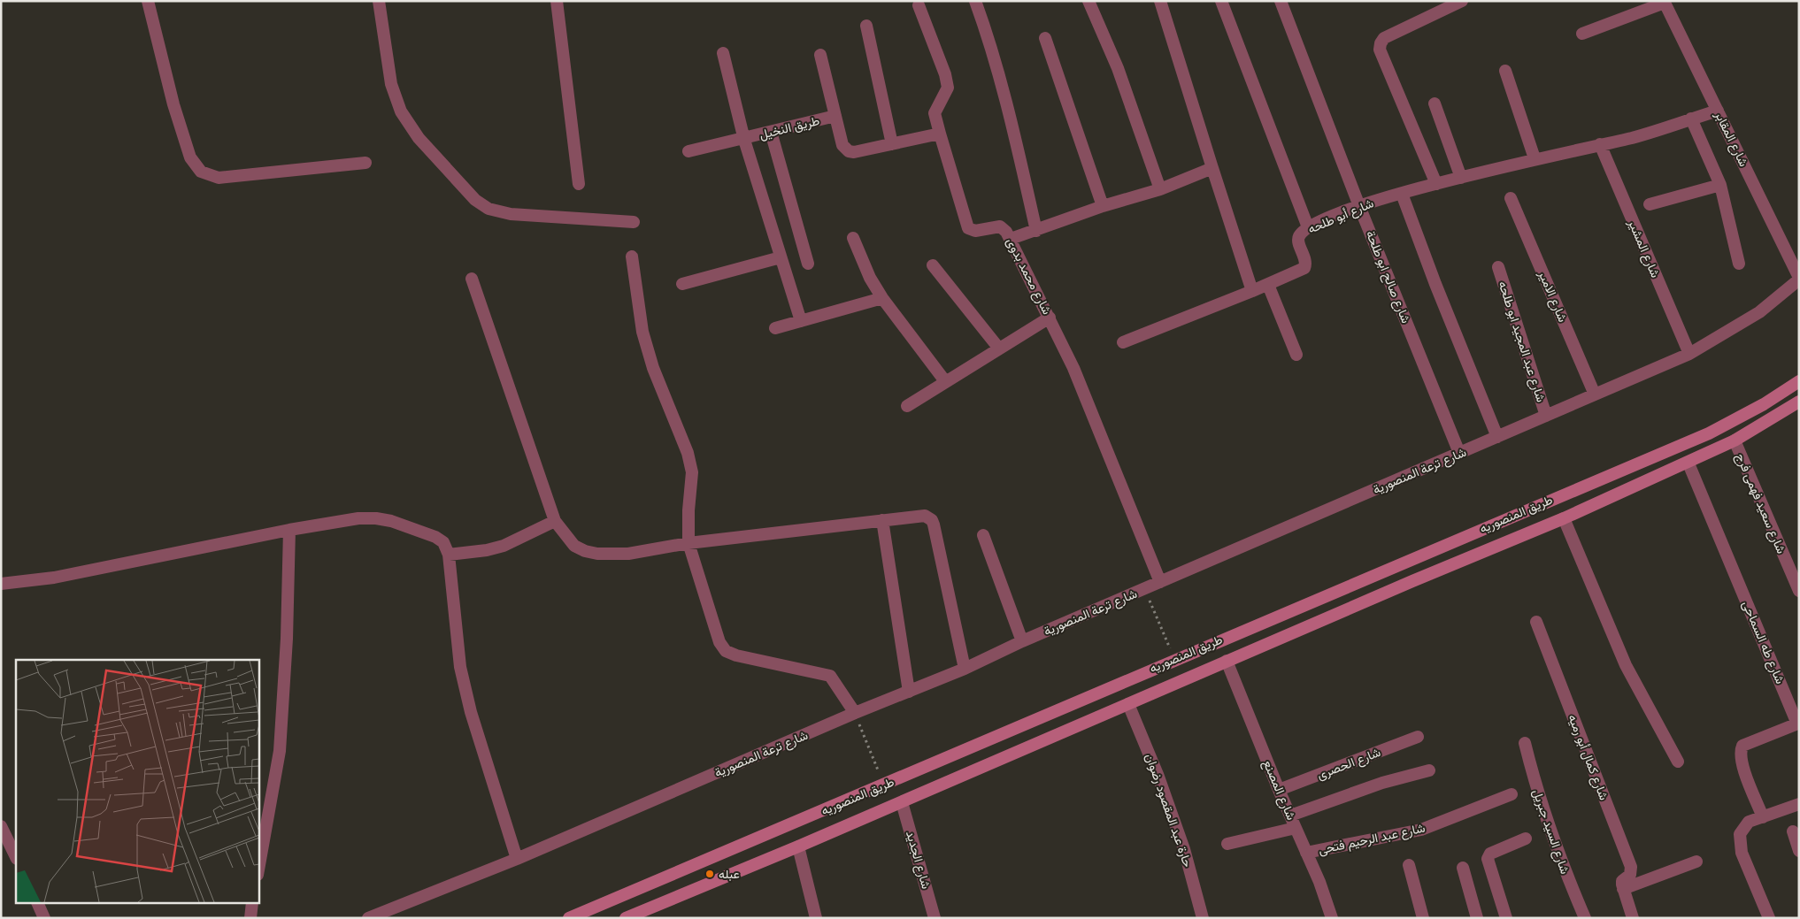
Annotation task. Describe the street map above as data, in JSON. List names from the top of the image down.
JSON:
{
  "streets": {
    "main road": ["طريق المنصوريه"],
    "street": [
      "طريق النخيل",
      "شارع المقابر",
      "شارع أبو طلحه",
      "شارع المشير",
      "شارع محمد بدوى",
      "شارع صالح ابو طلحة",
      "شارع الامير",
      "شارع عبد المجيد ابو طلحه",
      "شارع ترعة المنصورية",
      "شارع سعيد فهمى فرج",
      "شارع طه السماحى",
      "شارع كمال أبو رميه",
      "شارع الحصرى",
      "شارع المصنع",
      "حارة عبد المقصود رضوان",
      "شارع السيد جبريل",
      "شارع عبد الرحيم فتحى",
      "شارع الجديد"
    ]
  },
  "crossings": [
    ["شارع المقابر", "شارع أبو طلحه"],
    ["شارع المقابر", "شارع ترعة المنصورية"],
    ["شارع أبو طلحه", "شارع المشير"],
    ["شارع أبو طلحه", "شارع صالح ابو طلحة"],
    ["شارع المشير", "شارع ترعة المنصورية"],
    ["شارع محمد بدوى", "شارع ترعة المنصورية"],
    ["شارع صالح ابو طلحة", "شارع ترعة المنصورية"],
    ["شارع الامير", "شارع ترعة المنصورية"],
    ["شارع عبد المجيد ابو طلحه", "شارع ترعة المنصورية"],
    ["شارع سعيد فهمى فرج", "طريق المنصوريه"],
    ["طريق المنصوريه", "شارع طه السماحى"],
    ["طريق المنصوريه", "شارع المصنع"],
    ["طريق المنصوريه", "حارة عبد المقصود رضوان"],
    ["طريق المنصوريه", "شارع الجديد"],
    ["شارع الحصرى", "شارع المصنع"],
    ["شارع المصنع", "شارع عبد الرحيم فتحى"]
  ],
  "places": ["عبله"]
}
